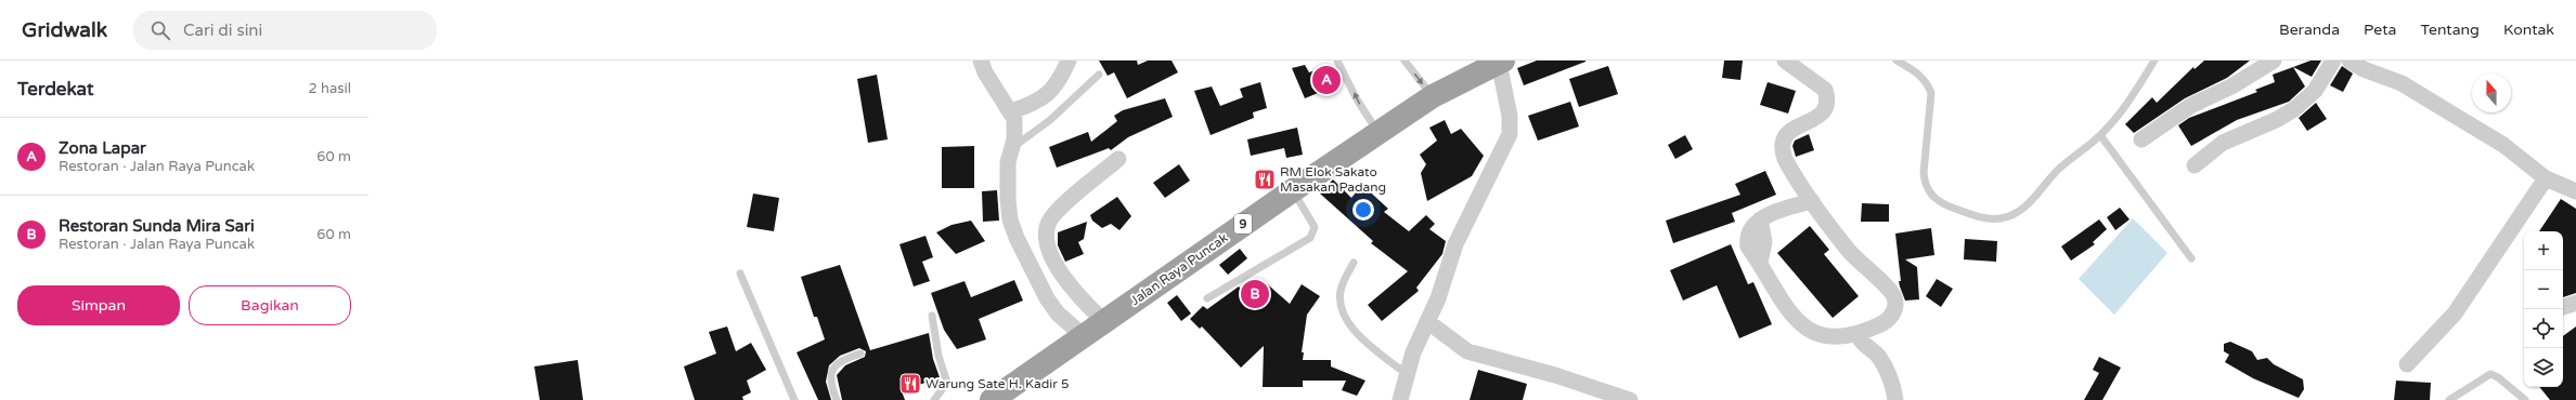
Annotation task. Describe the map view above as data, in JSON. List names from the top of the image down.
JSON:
{
  "streets": {
    "highway": ["9", "Jalan Raya Puncak"]
  },
  "places": {
    "restaurant": ["RM Elok Sakato Masakan Padang", "Warung Sate H. Kadir 5"]
  },
  "north": "top",
  "page": {
    "header": "Gridwalk",
    "search": "Cari di sini",
    "nav": [
      "Beranda",
      "Peta",
      "Tentang",
      "Kontak"
    ],
    "heading": ["Terdekat", "2 hasil"],
    "pins": ["A", "B"],
    "list": [
      {
        "mark": "A",
        "name": "Zona Lapar",
        "note": "Restoran · Jalan Raya Puncak",
        "value": "60 m"
      },
      {
        "mark": "B",
        "name": "Restoran Sunda Mira Sari",
        "note": "Restoran · Jalan Raya Puncak",
        "value": "60 m"
      }
    ],
    "map_buttons": ["+", "−"],
    "buttons": ["Simpan", "Bagikan"]
  }
}
